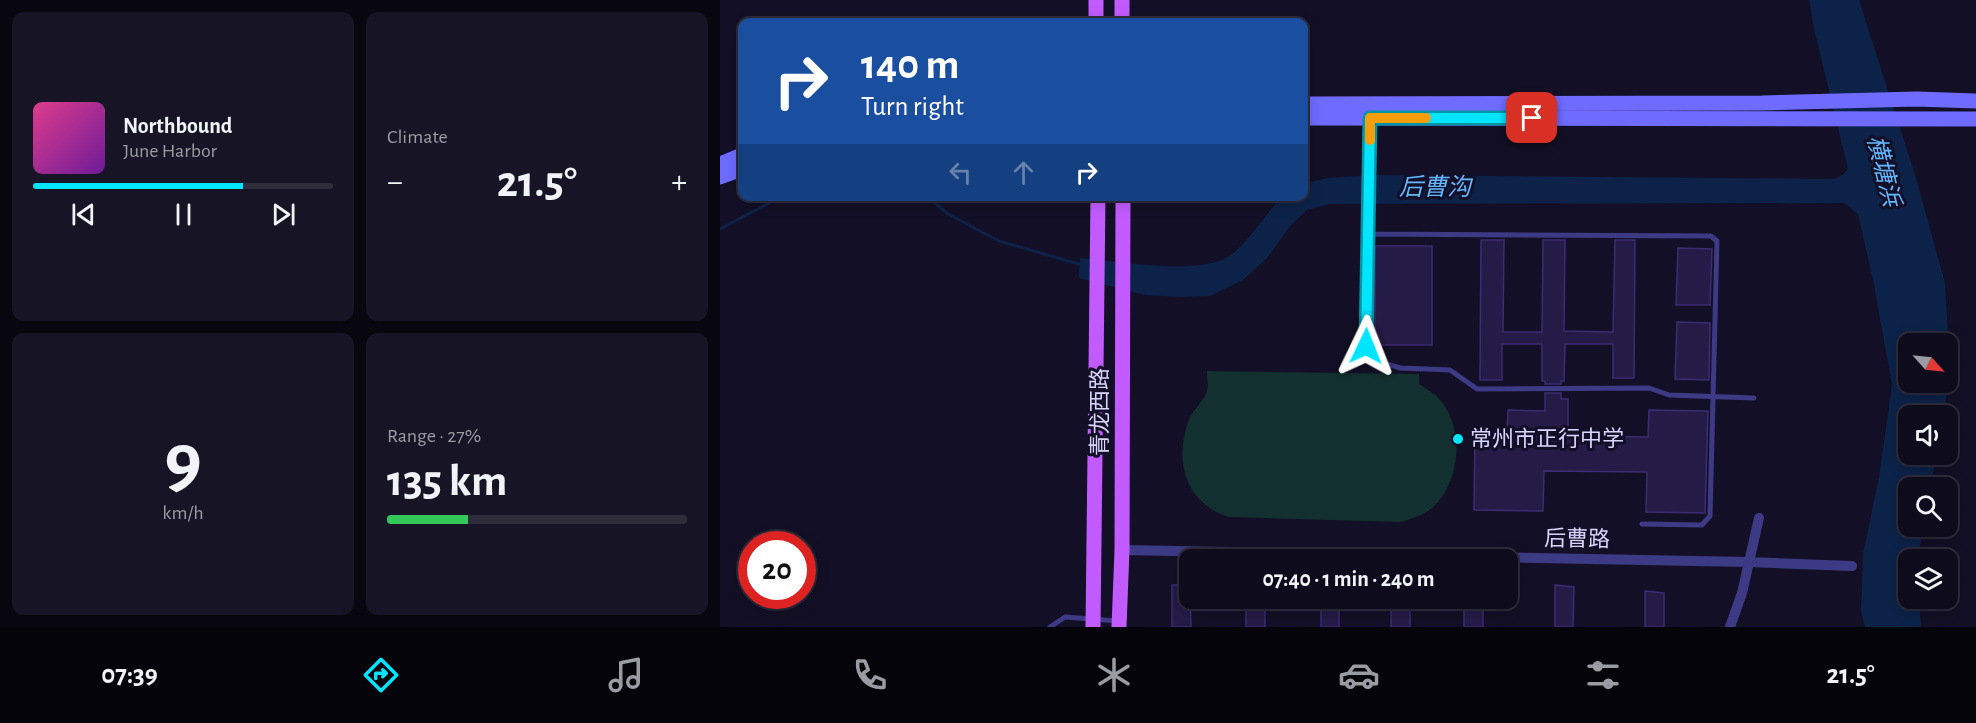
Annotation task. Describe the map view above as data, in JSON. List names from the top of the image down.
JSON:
{
  "streets": {
    "main road": ["青龙西路"],
    "street": ["后曹路"]
  },
  "crossings": [
    ["青龙西路", "后曹路"]
  ],
  "water": ["横塘浜", "后曹沟"],
  "places": ["常州市正行中学"],
  "north": "bottom right",
  "page": {
    "tile": [
      "Climate",
      ["9", "km/h"],
      ["Range · 27%", "135 km"]
    ],
    "turn": ["140 m", "Turn right"],
    "song": ["Northbound", "June Harbor"],
    "heat": ["−", "21.5°", "+"],
    "limit": "20",
    "trip": "07:40 · 1 min · 240 m",
    "tabs": ["07:39", "21.5°"]
  }
}
